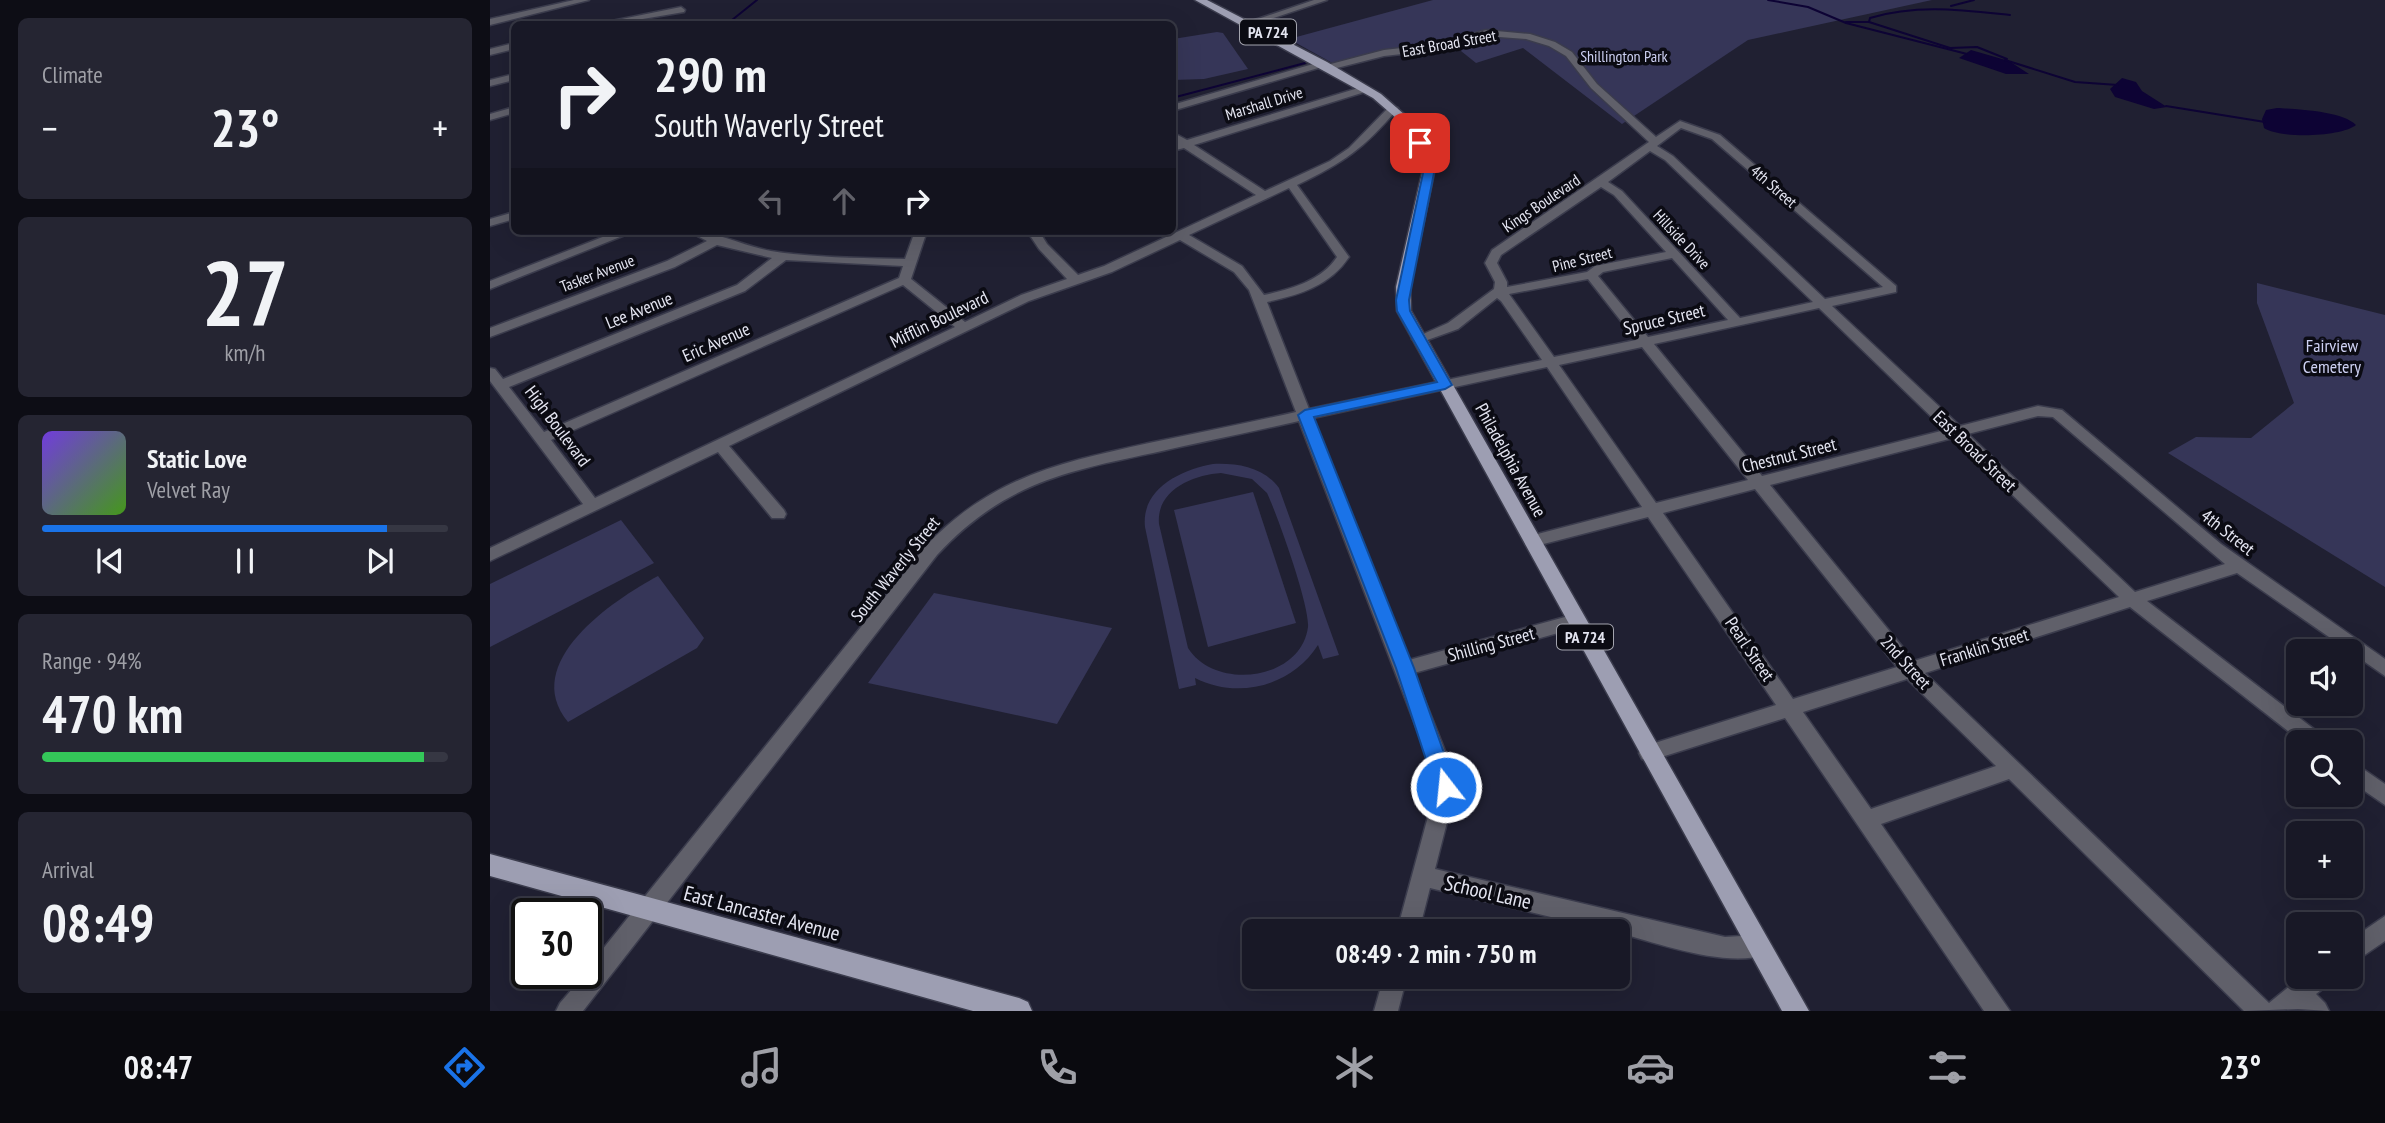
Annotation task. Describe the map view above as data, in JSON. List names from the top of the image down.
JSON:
{
  "streets": {
    "main road": ["PA 724", "Philadelphia Avenue", "East Lancaster Avenue"],
    "street": [
      "East Broad Street",
      "Marshall Drive",
      "4th Street",
      "Kings Boulevard",
      "Hillside Drive",
      "Pine Street",
      "Tasker Avenue",
      "Lee Avenue",
      "Mifflin Boulevard",
      "Spruce Street",
      "Eric Avenue",
      "High Boulevard",
      "Chestnut Street",
      "South Waverly Street",
      "Shilling Street",
      "Franklin Street",
      "Pearl Street",
      "2nd Street",
      "School Lane"
    ]
  },
  "crossings": [
    ["East Broad Street", "Kings Boulevard"],
    ["East Broad Street", "Spruce Street"],
    ["East Broad Street", "Chestnut Street"],
    ["East Broad Street", "Philadelphia Avenue"],
    ["East Broad Street", "Franklin Street"],
    ["Marshall Drive", "Philadelphia Avenue"],
    ["4th Street", "Kings Boulevard"],
    ["4th Street", "Spruce Street"],
    ["4th Street", "Chestnut Street"],
    ["4th Street", "Franklin Street"],
    ["Kings Boulevard", "Hillside Drive"],
    ["Kings Boulevard", "Pine Street"],
    ["Kings Boulevard", "Pearl Street"],
    ["Hillside Drive", "Pine Street"],
    ["Hillside Drive", "Spruce Street"],
    ["Pine Street", "Pearl Street"],
    ["Pine Street", "2nd Street"],
    ["Lee Avenue", "High Boulevard"],
    ["Mifflin Boulevard", "High Boulevard"],
    ["Mifflin Boulevard", "Philadelphia Avenue"],
    ["Spruce Street", "Philadelphia Avenue"],
    ["Spruce Street", "South Waverly Street"],
    ["Spruce Street", "Pearl Street"],
    ["Spruce Street", "2nd Street"],
    ["Eric Avenue", "High Boulevard"],
    ["Chestnut Street", "Philadelphia Avenue"],
    ["Chestnut Street", "Pearl Street"],
    ["Chestnut Street", "2nd Street"],
    ["Philadelphia Avenue", "South Waverly Street"],
    ["Philadelphia Avenue", "Shilling Street"],
    ["Philadelphia Avenue", "Franklin Street"],
    ["Philadelphia Avenue", "School Lane"],
    ["South Waverly Street", "East Lancaster Avenue"],
    ["Franklin Street", "Pearl Street"],
    ["Franklin Street", "2nd Street"]
  ],
  "parks": ["Shillington Park", "Fairview Cemetery"],
  "page": {
    "tile": [
      "Climate",
      ["27", "km/h"],
      ["Range · 94%", "470 km"],
      ["Arrival", "08:49"]
    ],
    "turn": ["290 m", "South Waverly Street"],
    "heat": ["−", "23°", "+"],
    "song": ["Static Love", "Velvet Ray"],
    "map_buttons": ["+", "−"],
    "limit": "30",
    "trip": "08:49 · 2 min · 750 m",
    "tabs": ["08:47", "23°"]
  }
}
